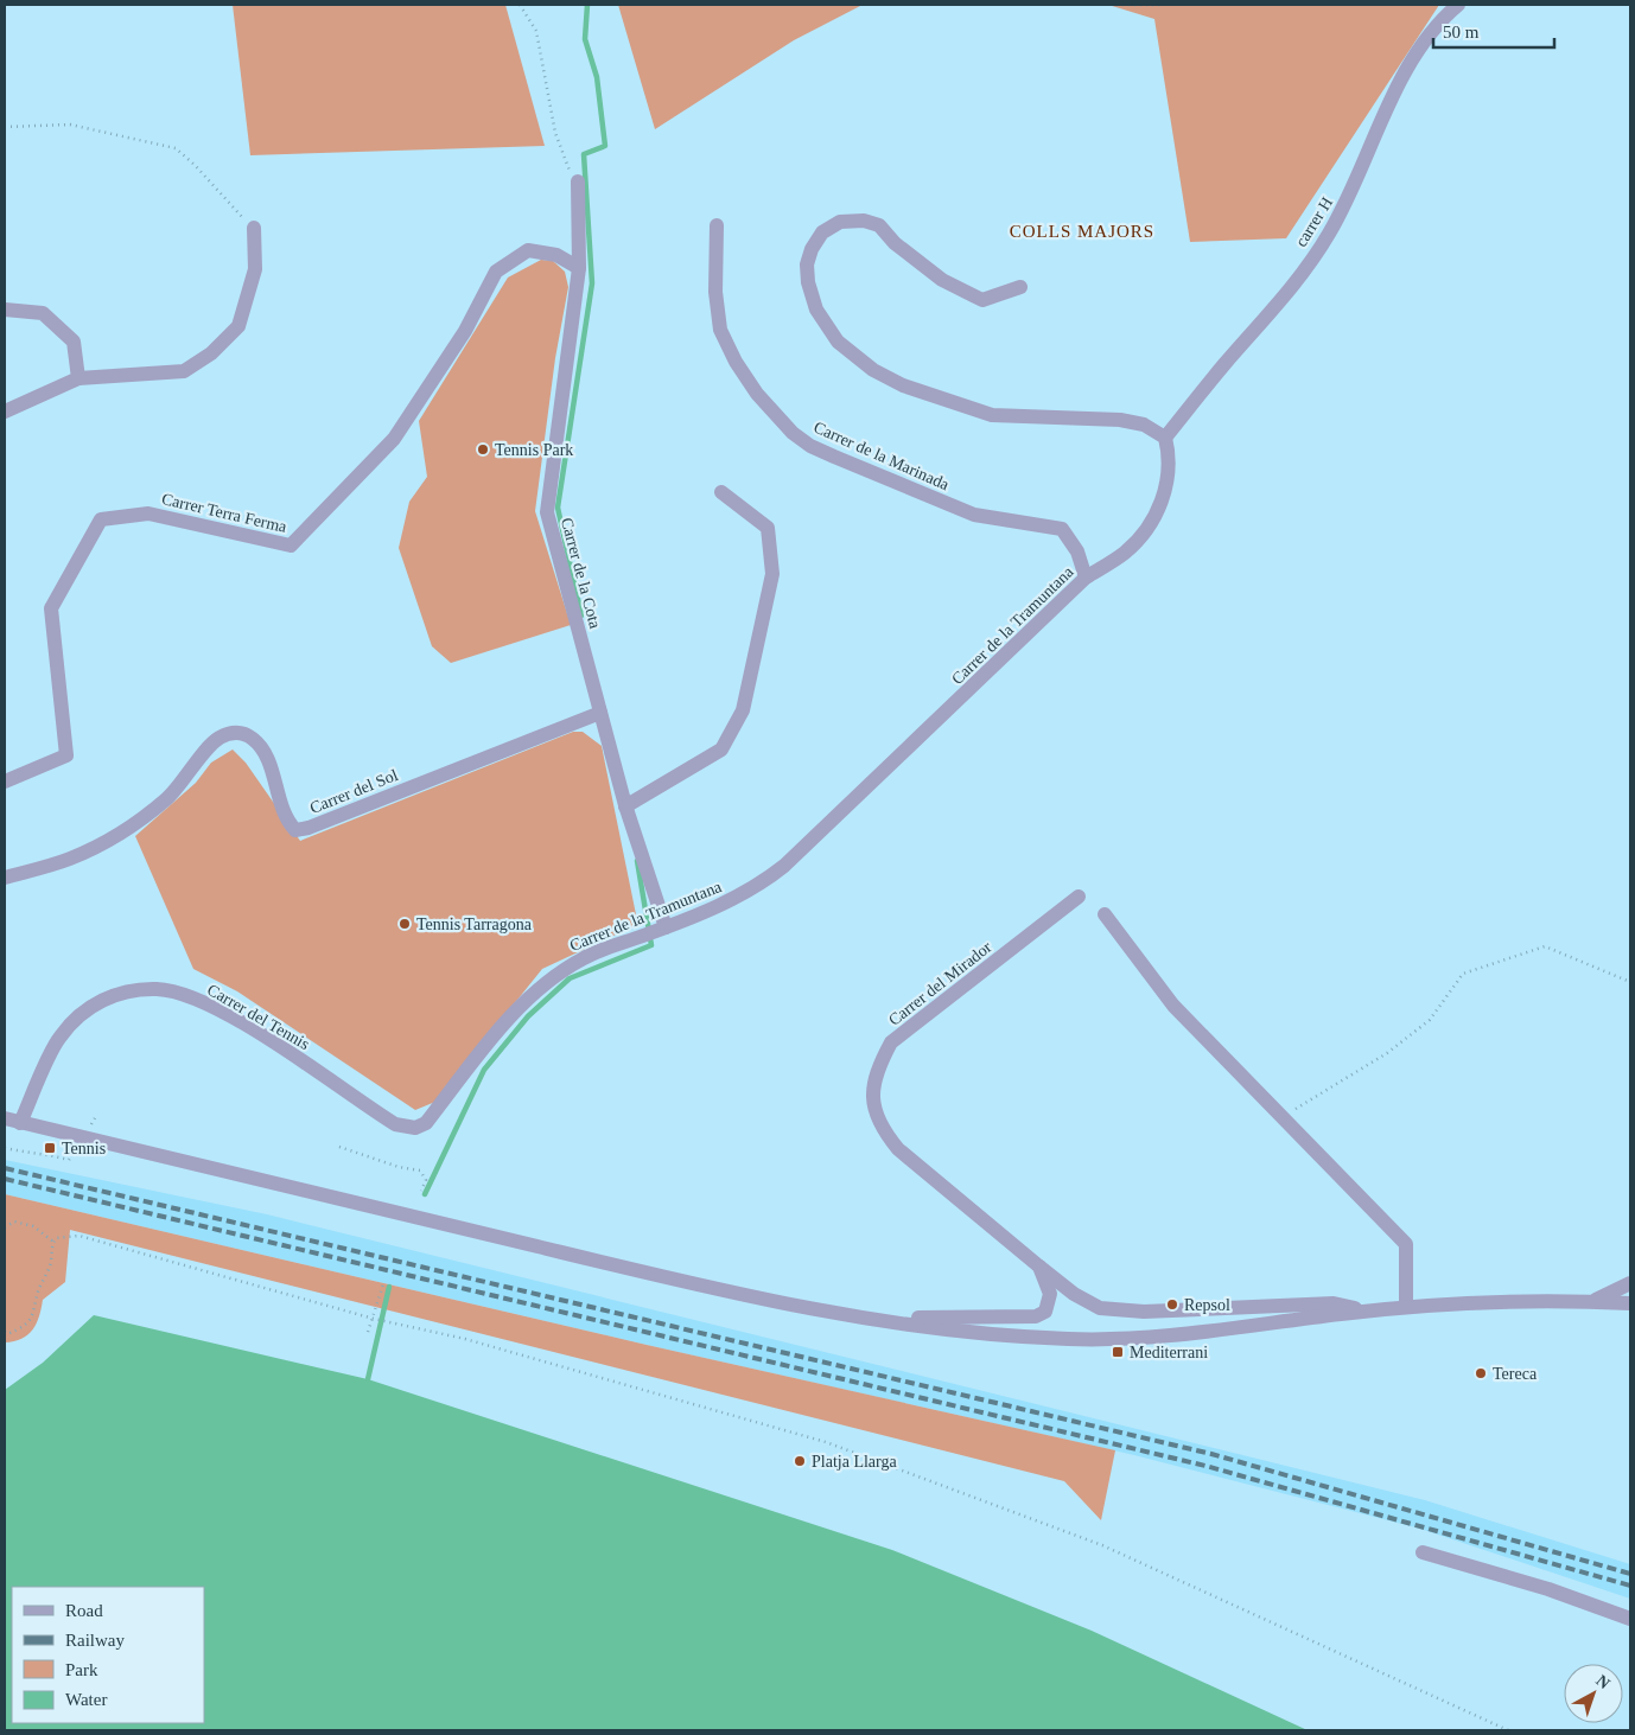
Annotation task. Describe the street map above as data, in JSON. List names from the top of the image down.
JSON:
{
  "streets": {
    "street": [
      "carrer H",
      "Carrer de la Marinada",
      "Carrer Terra Ferma",
      "Carrer de la Cota",
      "Carrer de la Tramuntana",
      "Carrer del Sol",
      "Carrer del Mirador",
      "Carrer del Tennis"
    ]
  },
  "crossings": [
    ["carrer H", "Carrer de la Tramuntana"],
    ["Carrer de la Marinada", "Carrer de la Tramuntana"],
    ["Carrer Terra Ferma", "Carrer de la Cota"],
    ["Carrer de la Cota", "Carrer de la Tramuntana"],
    ["Carrer de la Cota", "Carrer del Sol"],
    ["Carrer de la Tramuntana", "Carrer del Tennis"]
  ],
  "districts": ["COLLS MAJORS"],
  "places": {
    "other": [
      "Tennis Park",
      "Tennis Tarragona",
      "Repsol",
      "Tereca",
      "Platja Llarga"
    ],
    "transit": ["Tennis", "Mediterrani"]
  },
  "legend": [
    "Road",
    "Railway",
    "Park",
    "Water"
  ],
  "scale_bar": "50 m",
  "north": "top right"
}
